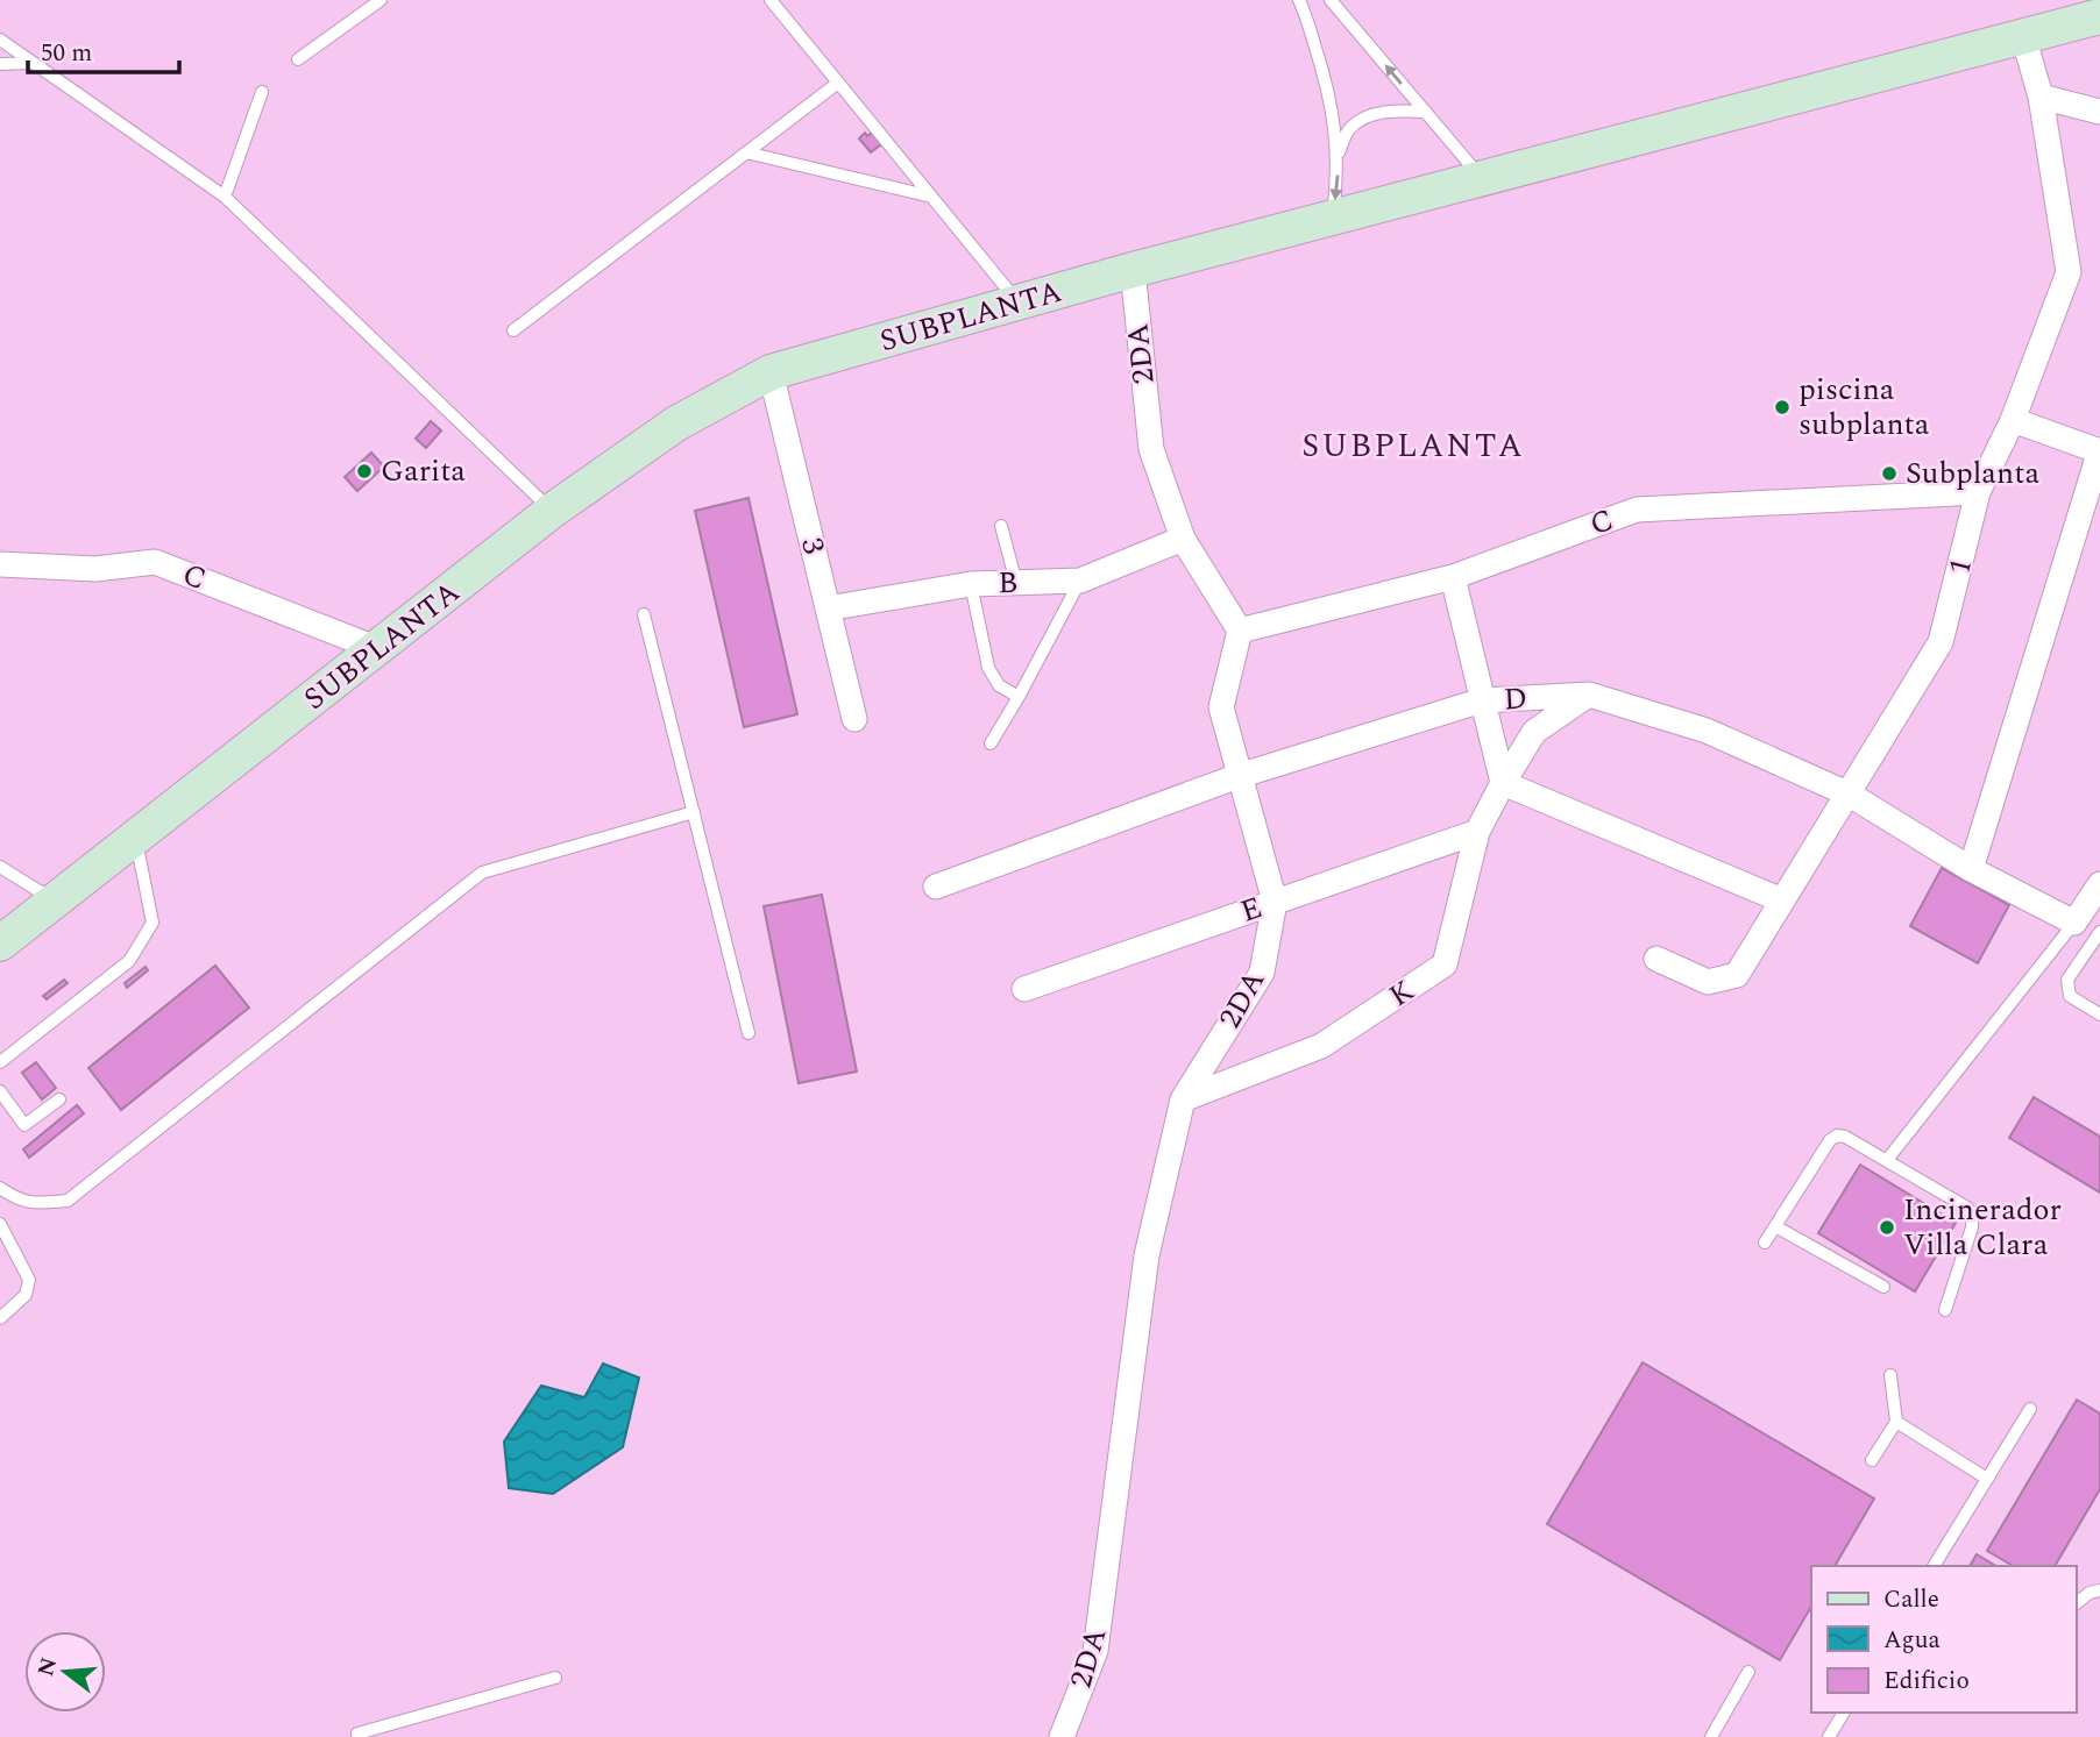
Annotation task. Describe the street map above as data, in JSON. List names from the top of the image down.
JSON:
{
  "streets": {
    "street": [
      "SUBPLANTA",
      "2DA",
      "C",
      "3",
      "1",
      "B",
      "D",
      "E",
      "K"
    ]
  },
  "crossings": [
    ["SUBPLANTA", "2DA"],
    ["SUBPLANTA", "C"],
    ["SUBPLANTA", "3"],
    ["SUBPLANTA", "1"],
    ["2DA", "C"],
    ["2DA", "B"],
    ["2DA", "D"],
    ["2DA", "E"],
    ["2DA", "K"],
    ["C", "1"],
    ["3", "B"],
    ["1", "D"],
    ["D", "K"],
    ["E", "K"]
  ],
  "districts": ["SUBPLANTA"],
  "places": [
    "piscina subplanta",
    "Garita",
    "Subplanta",
    "Incinerador Villa Clara"
  ],
  "legend": ["Calle", "Agua", "Edificio"],
  "scale_bar": "50 m",
  "north": "left"
}
